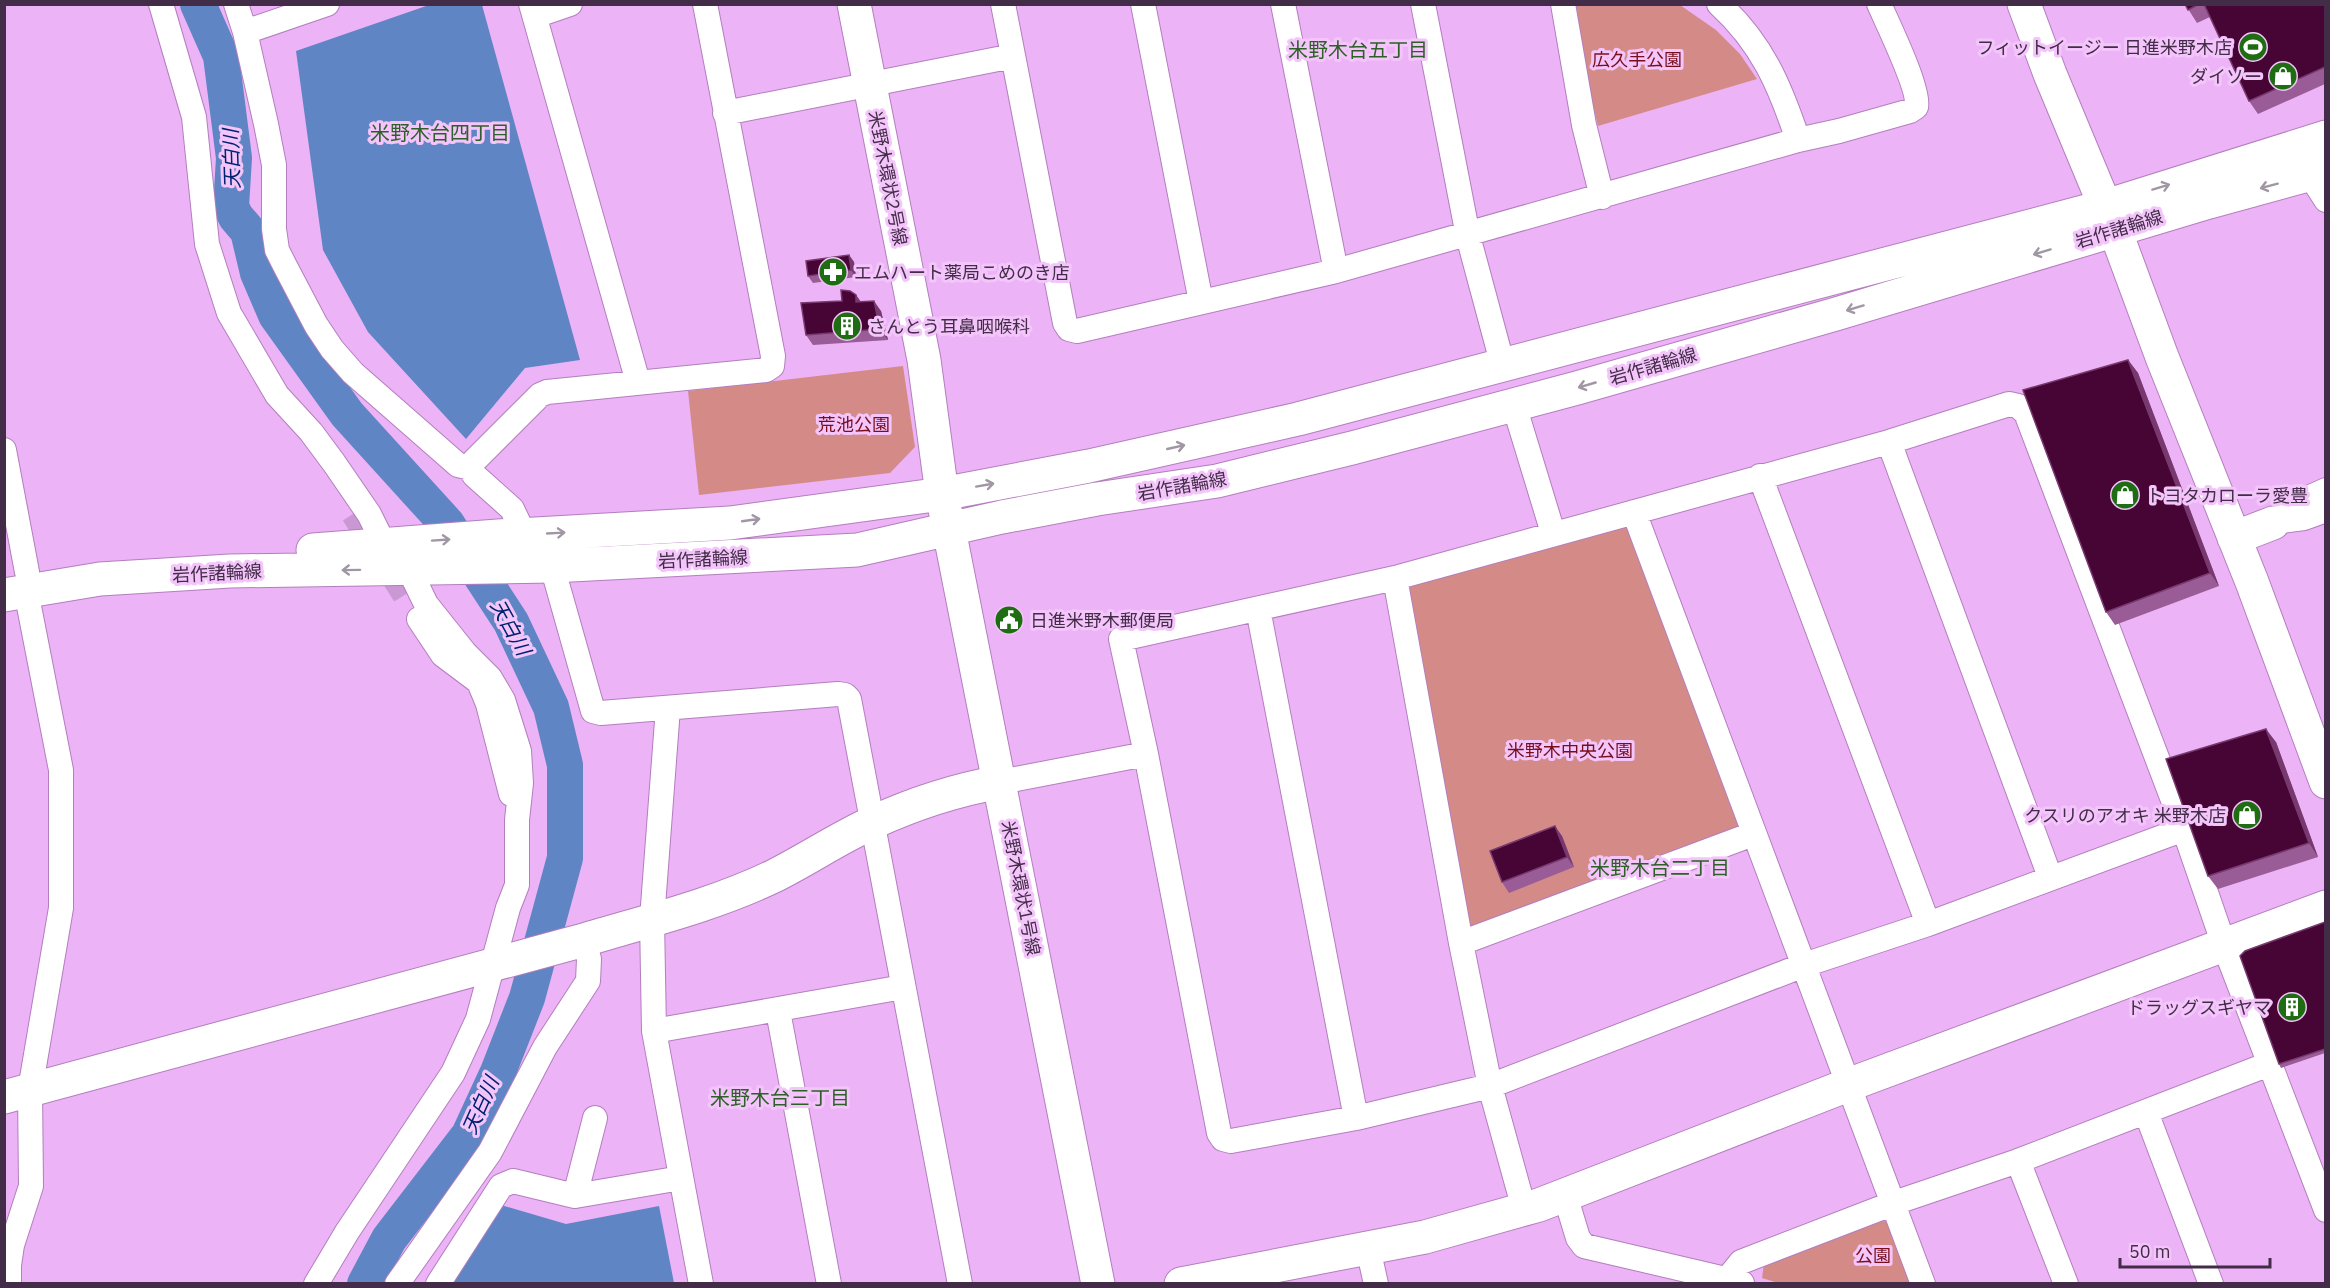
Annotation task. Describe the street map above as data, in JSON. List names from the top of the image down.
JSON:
{
  "streets": {
    "main road": ["米野木環状2号線", "岩作諸輪線", "米野木環状1号線"]
  },
  "crossings": [
    ["米野木環状2号線", "岩作諸輪線"],
    ["米野木環状2号線", "米野木環状1号線"],
    ["岩作諸輪線", "米野木環状1号線"]
  ],
  "districts": [
    "米野木台五丁目",
    "米野木台四丁目",
    "米野木台二丁目",
    "米野木台三丁目"
  ],
  "water": ["天白川"],
  "parks": [
    "広久手公園",
    "荒池公園",
    "米野木中央公園",
    "公園"
  ],
  "places": {
    "sports": ["フィットイージー 日進米野木店"],
    "shop": ["ダイソー", "トヨタカローラ愛豊", "クスリのアオキ 米野木店"],
    "pharmacy": ["エムハート薬局こめのき店"],
    "building": ["さんとう耳鼻咽喉科", "ドラッグスギヤマ"],
    "public building": ["日進米野木郵便局"]
  },
  "scale_bar": "50 m"
}
